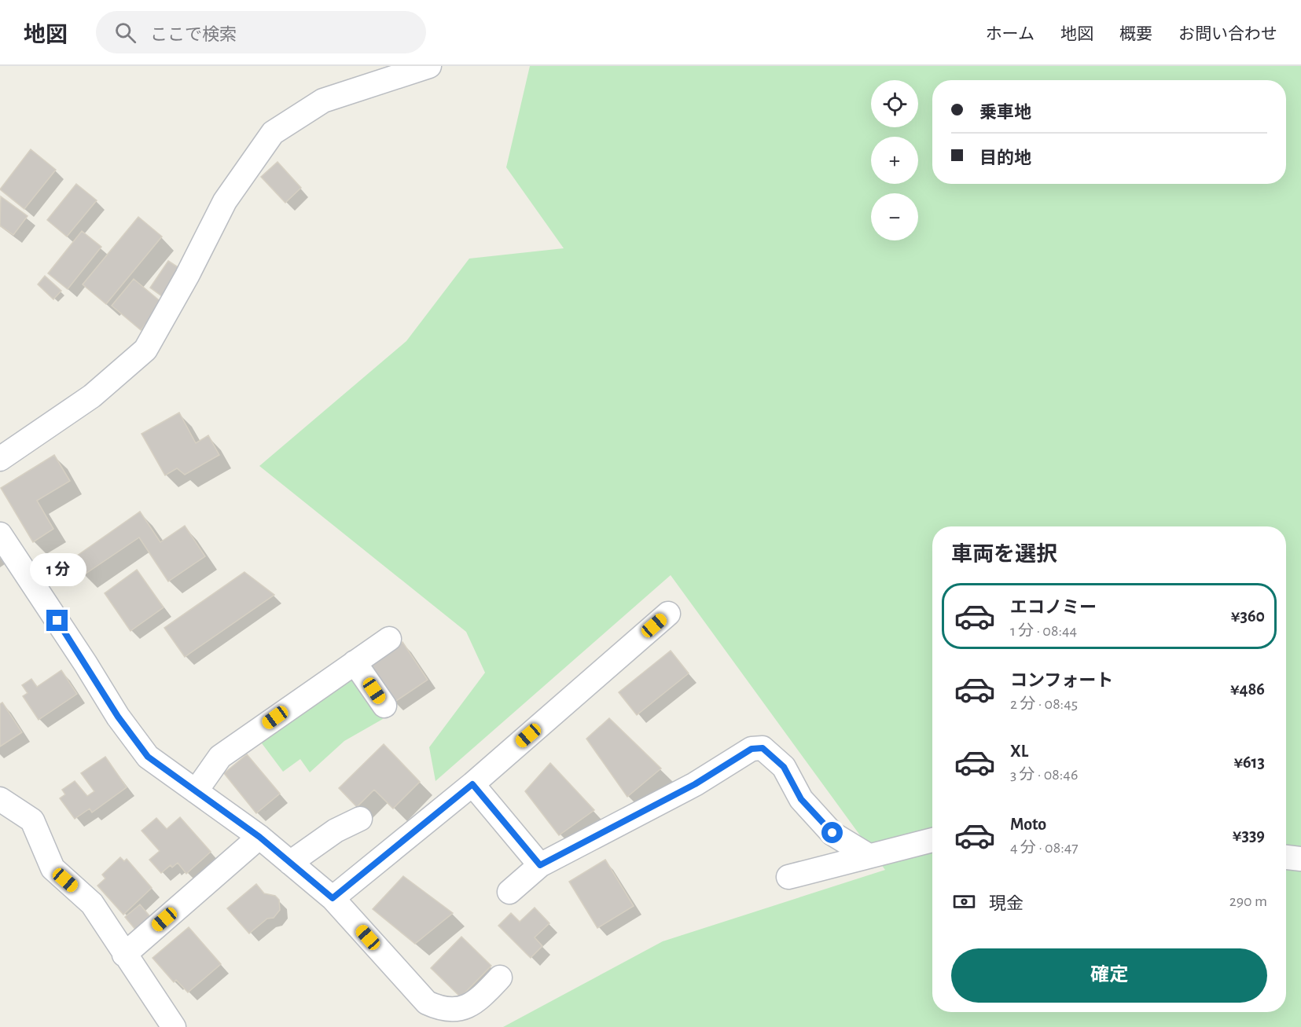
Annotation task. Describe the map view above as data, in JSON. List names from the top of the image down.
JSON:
{
  "page": {
    "header": "地図",
    "search": "ここで検索",
    "nav": [
      "ホーム",
      "地図",
      "概要",
      "お問い合わせ"
    ],
    "map_buttons": ["+", "−"],
    "banner": ["乗車地", "目的地"],
    "heading": "車両を選択",
    "bubble": "1 分",
    "list": [
      {
        "name": "エコノミー",
        "note": "1 分 · 08:44",
        "value": "¥360"
      },
      {
        "name": "コンフォート",
        "note": "2 分 · 08:45",
        "value": "¥486"
      },
      {
        "name": "XL",
        "note": "3 分 · 08:46",
        "value": "¥613"
      },
      {
        "name": "Moto",
        "note": "4 分 · 08:47",
        "value": "¥339"
      }
    ],
    "pay": ["現金", "290 m"],
    "buttons": "確定"
  }
}
